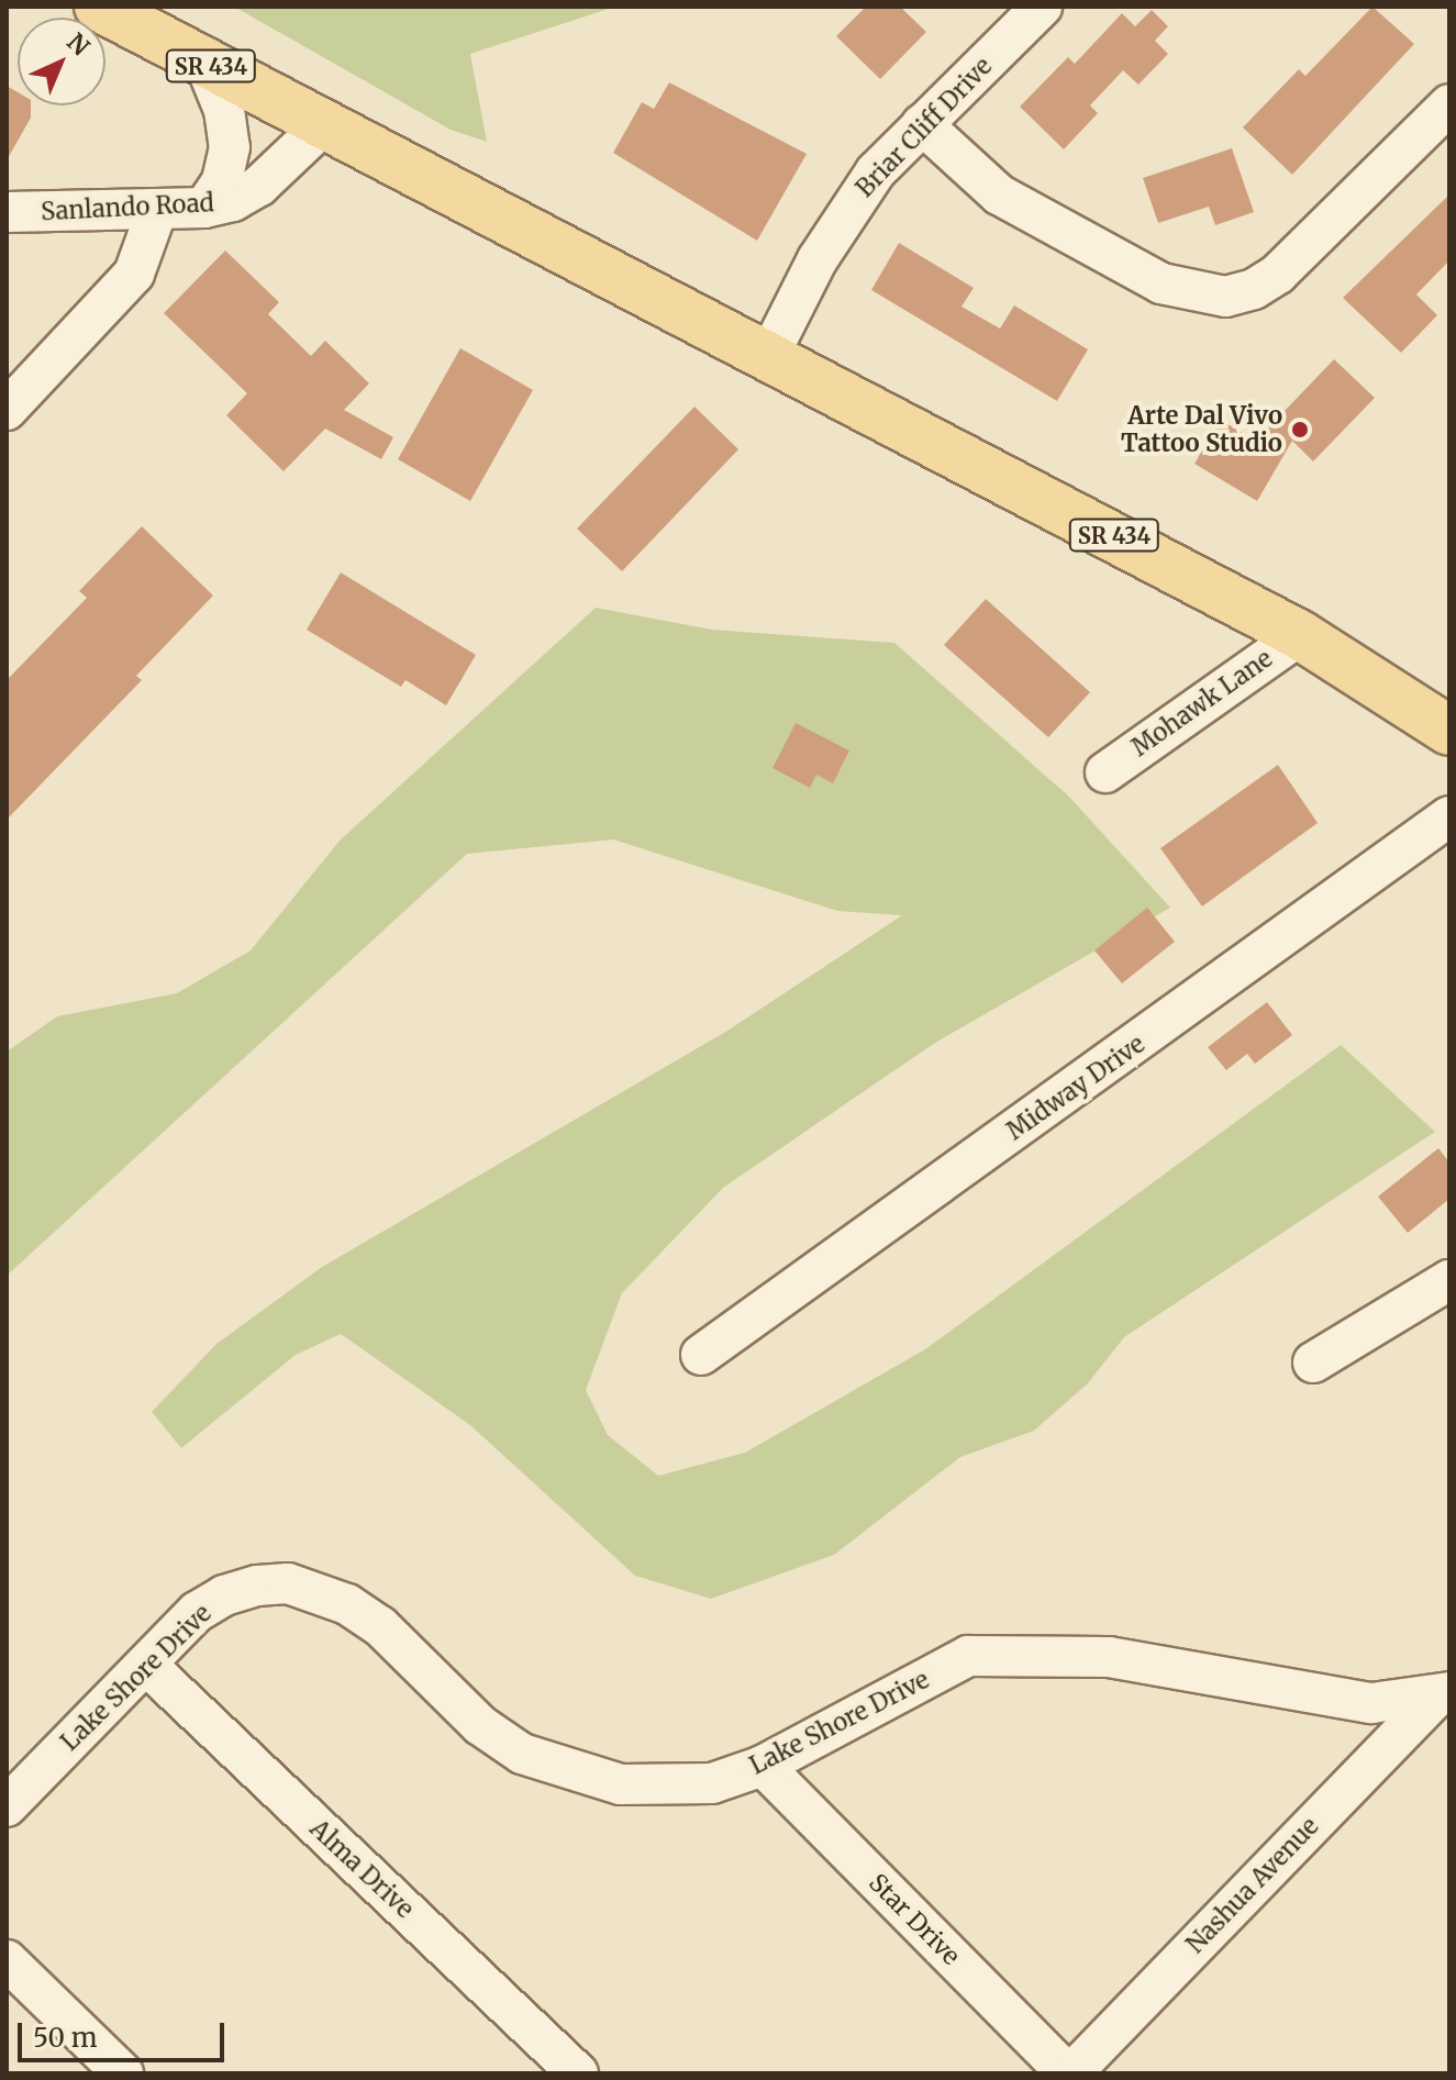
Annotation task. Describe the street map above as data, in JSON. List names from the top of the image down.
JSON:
{
  "streets": {
    "main road": ["SR 434"],
    "street": [
      "Briar Cliff Drive",
      "Sanlando Road",
      "Mohawk Lane",
      "Midway Drive",
      "Lake Shore Drive",
      "Alma Drive",
      "Nashua Avenue",
      "Star Drive"
    ]
  },
  "crossings": [
    ["SR 434", "Briar Cliff Drive"],
    ["SR 434", "Sanlando Road"],
    ["SR 434", "Mohawk Lane"],
    ["Lake Shore Drive", "Alma Drive"],
    ["Lake Shore Drive", "Nashua Avenue"],
    ["Lake Shore Drive", "Star Drive"],
    ["Nashua Avenue", "Star Drive"]
  ],
  "places": ["Arte Dal Vivo Tattoo Studio"],
  "scale_bar": "50 m",
  "north": "top right"
}
